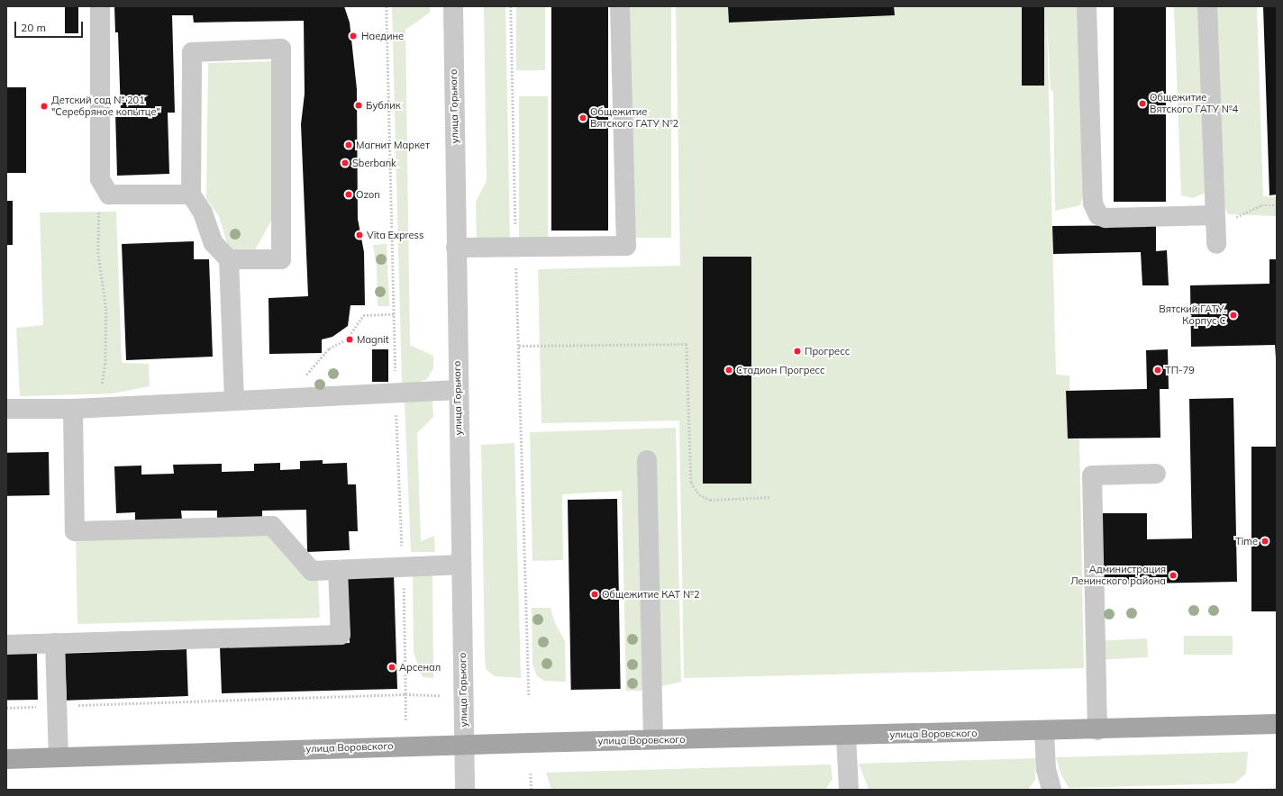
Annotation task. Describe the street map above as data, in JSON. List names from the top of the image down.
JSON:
{
  "streets": {
    "main road": ["улица Воровского"],
    "street": ["улица Горького"]
  },
  "crossings": [
    ["улица Горького", "улица Воровского"]
  ],
  "places": [
    "Наедине",
    "Общежитие Вятского ГАТУ №4",
    "Бублик",
    "Детский сад № 201 \"Серебряное копытце\"",
    "Общежитие Вятского ГАТУ №2",
    "Магнит Маркет",
    "Sberbank",
    "Ozon",
    "Vita Express",
    "Вятский ГАТУ. Корпус С",
    "Magnit",
    "Прогресс",
    "Стадион Прогресс",
    "ТП-79",
    "Time",
    "Администрация Ленинского района",
    "Общежитие КАТ №2",
    "Арсенал"
  ],
  "scale_bar": "20 m"
}
